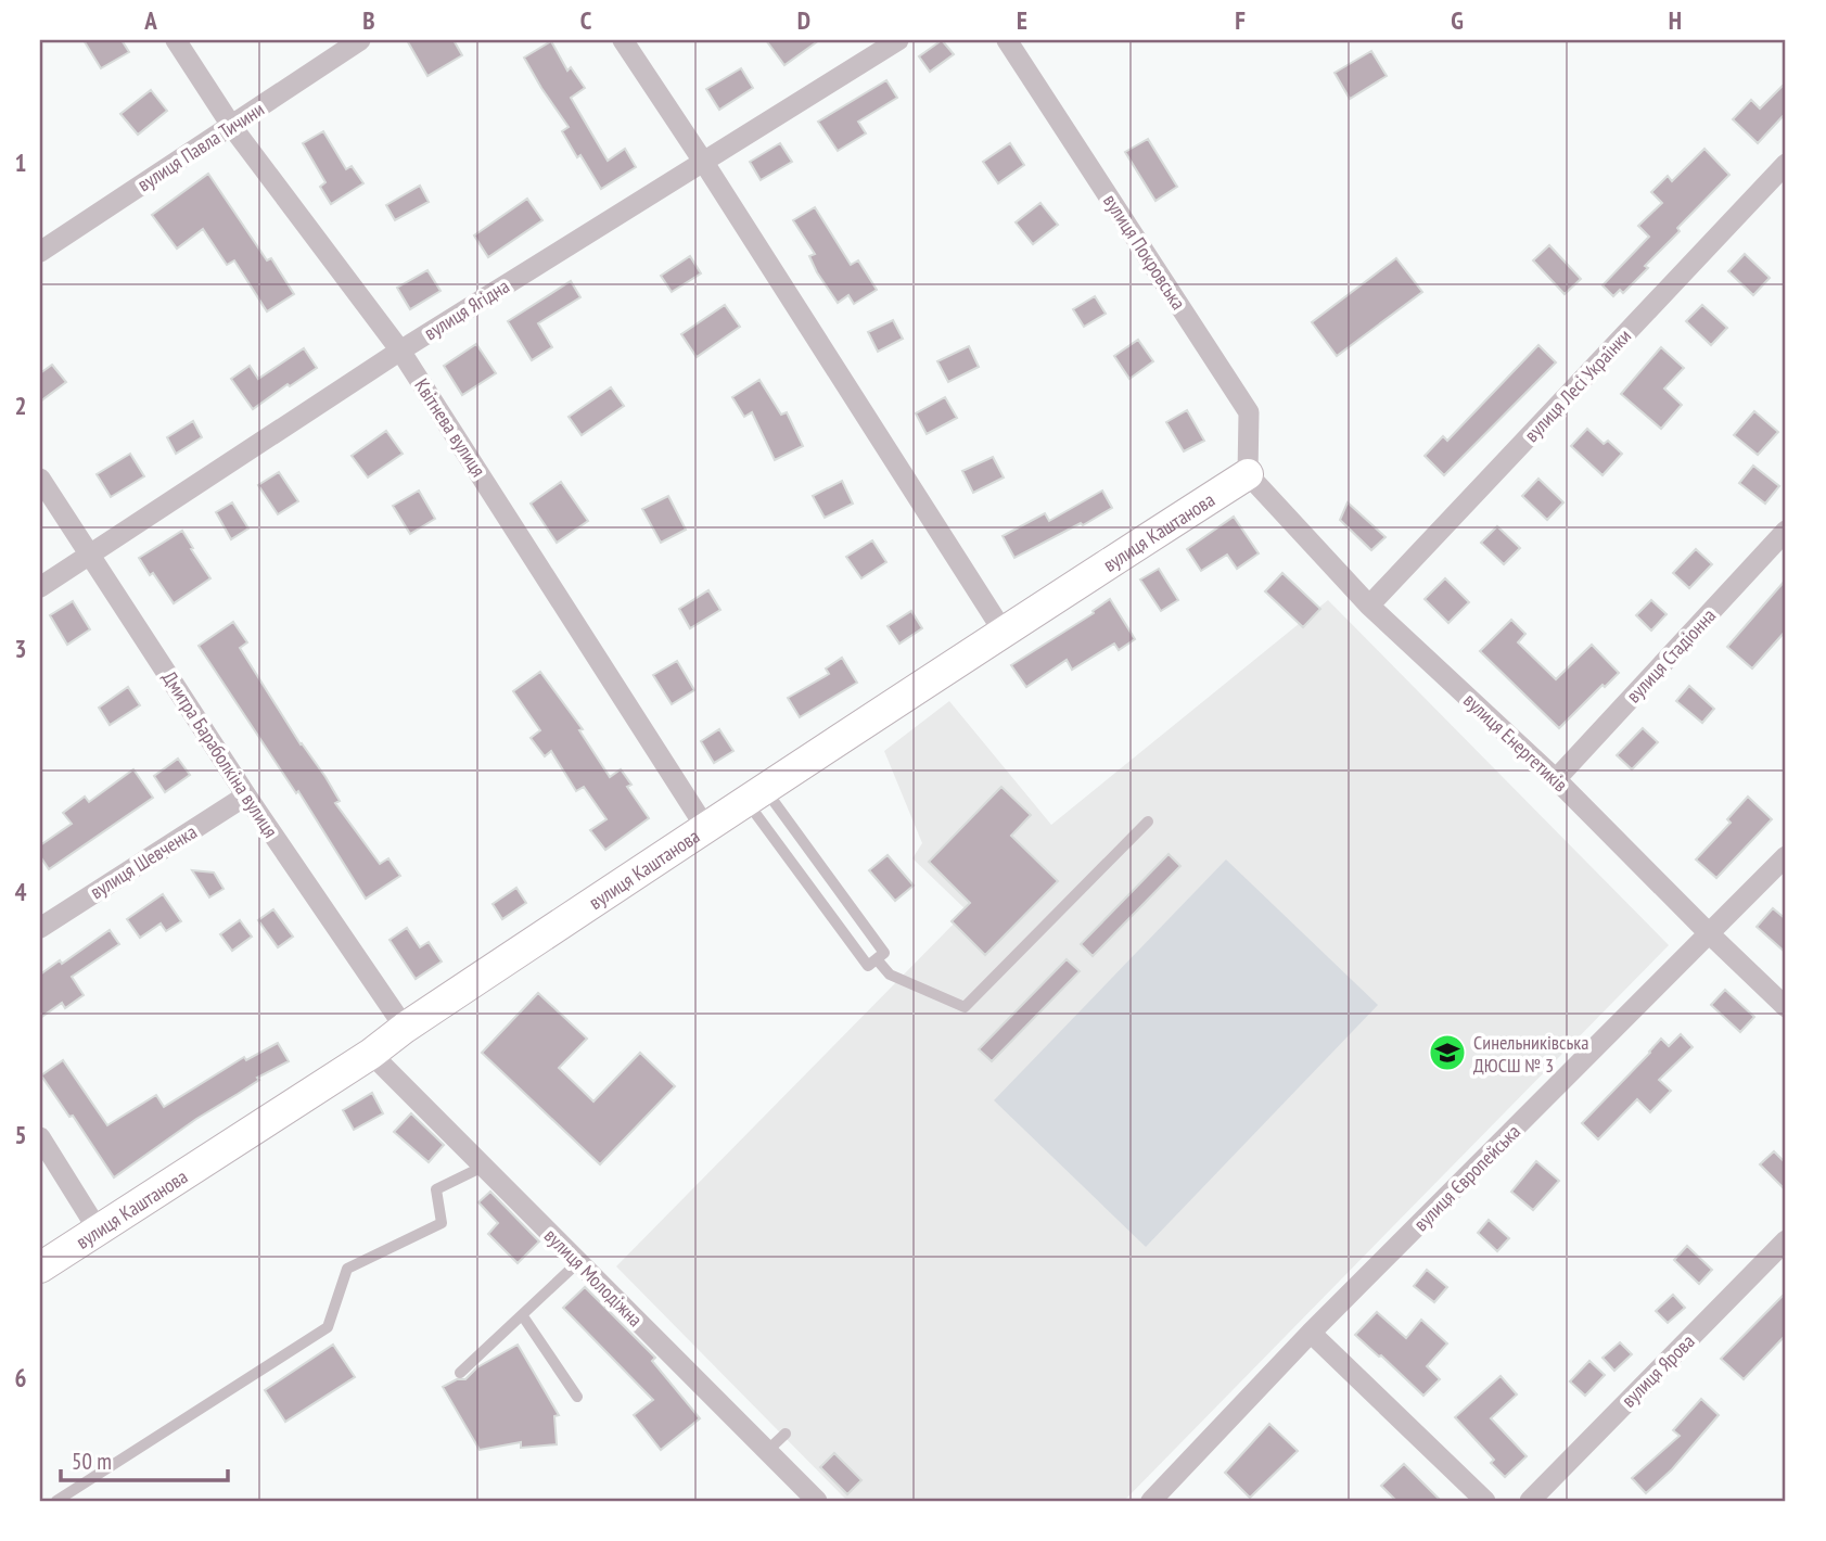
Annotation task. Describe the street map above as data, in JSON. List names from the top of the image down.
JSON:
{
  "streets": {
    "street": [
      "вулиця Павла Тичини",
      "вулиця Покровська",
      "вулиця Ягідна",
      "вулиця Лесі Українки",
      "Квітнева вулиця",
      "вулиця Каштанова",
      "вулиця Стадіонна",
      "вулиця Енергетиків",
      "Дмитра Бараболкіна вулиця",
      "вулиця Шевченка",
      "вулиця Європейська",
      "вулиця Молодіжна",
      "вулиця Ярова"
    ]
  },
  "crossings": [
    ["вулиця Павла Тичини", "Квітнева вулиця"],
    ["вулиця Покровська", "вулиця Каштанова"],
    ["вулиця Покровська", "вулиця Енергетиків"],
    ["вулиця Ягідна", "Квітнева вулиця"],
    ["вулиця Ягідна", "Дмитра Бараболкіна вулиця"],
    ["вулиця Лесі Українки", "вулиця Енергетиків"],
    ["Квітнева вулиця", "вулиця Каштанова"],
    ["вулиця Каштанова", "вулиця Енергетиків"],
    ["вулиця Каштанова", "Дмитра Бараболкіна вулиця"],
    ["вулиця Каштанова", "вулиця Молодіжна"],
    ["вулиця Стадіонна", "вулиця Енергетиків"],
    ["вулиця Енергетиків", "вулиця Європейська"],
    ["Дмитра Бараболкіна вулиця", "вулиця Шевченка"]
  ],
  "places": {
    "school or university": ["Синельниківська ДЮСШ № 3"]
  },
  "scale_bar": "50 m",
  "grid": {
    "columns": [
      "A",
      "B",
      "C",
      "D",
      "E",
      "F",
      "G",
      "H"
    ],
    "rows": [
      "1",
      "2",
      "3",
      "4",
      "5",
      "6"
    ]
  }
}
